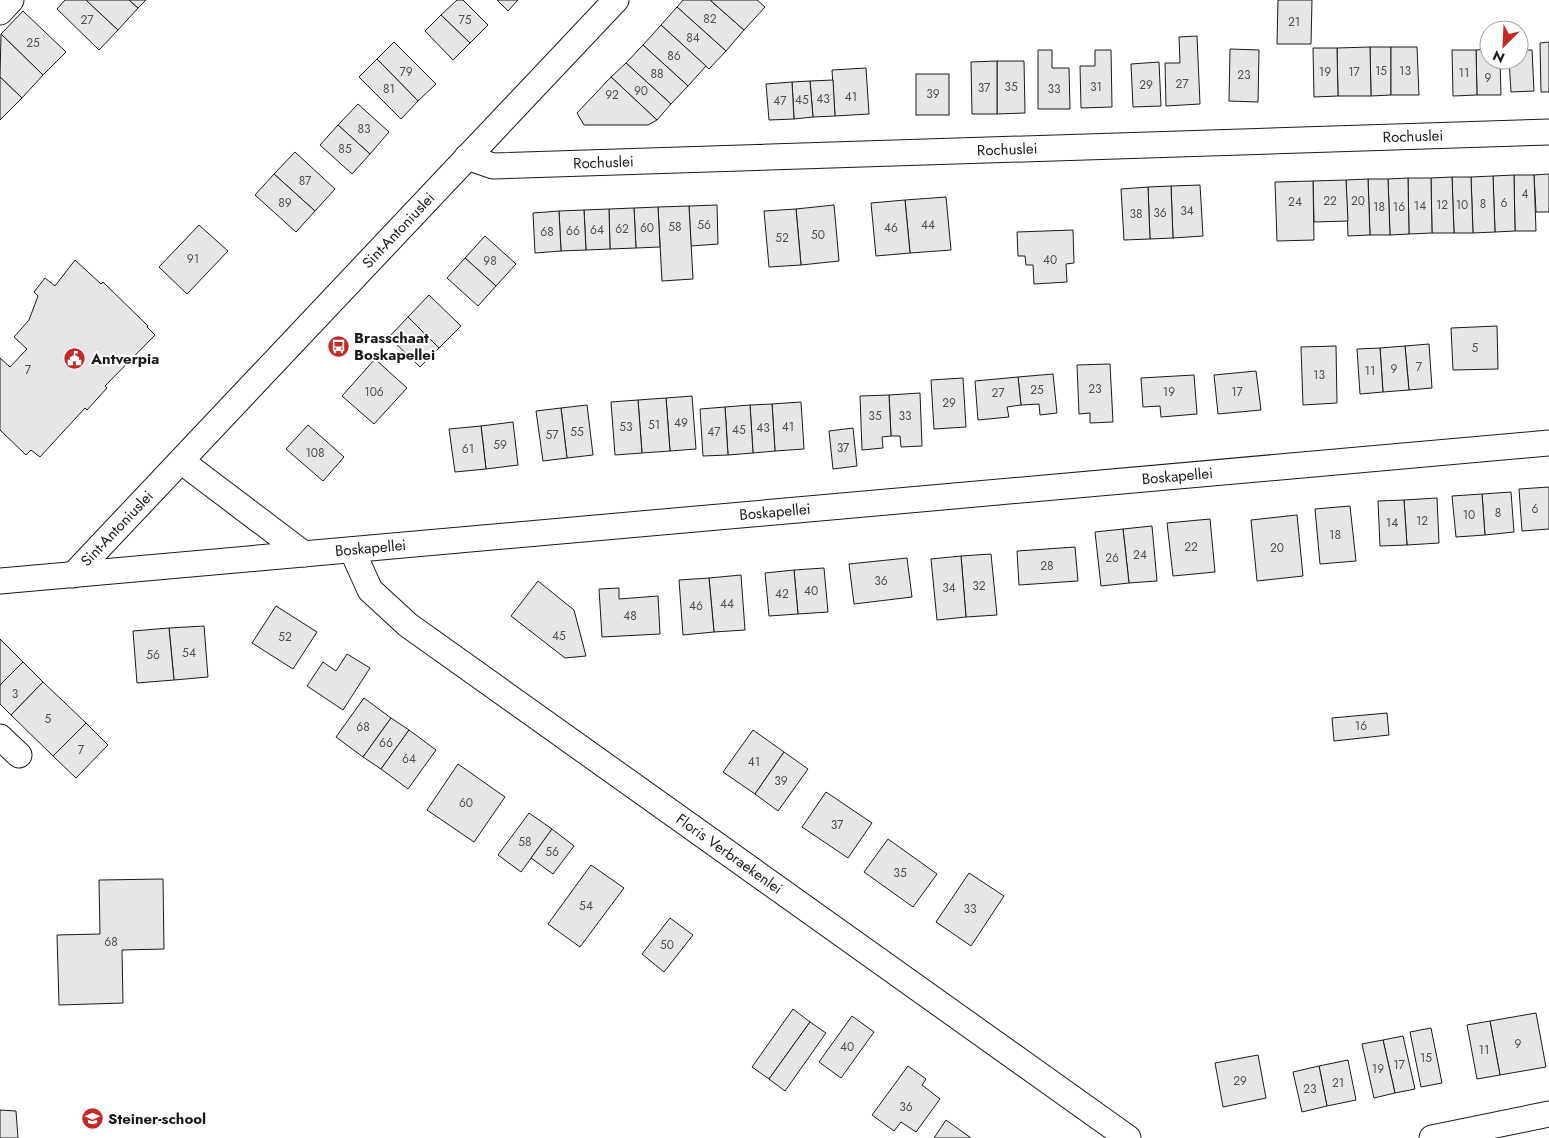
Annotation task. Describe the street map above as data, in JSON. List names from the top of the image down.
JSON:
{
  "streets": {
    "street": [
      "Rochuslei",
      "Sint-Antoniuslei",
      "Boskapellei",
      "Floris Verbraekenlei"
    ]
  },
  "crossings": [
    ["Rochuslei", "Sint-Antoniuslei"],
    ["Sint-Antoniuslei", "Boskapellei"],
    ["Boskapellei", "Floris Verbraekenlei"]
  ],
  "places": {
    "bus stop": ["Brasschaat Boskapellei"],
    "public building": ["Antverpia"],
    "school or university": ["Steiner-school"]
  },
  "house_numbers": [
    "82",
    "27",
    "75",
    "21",
    "84",
    "25",
    "86",
    "15",
    "13",
    "79",
    "19",
    "17",
    "11",
    "88",
    "23",
    "9",
    "27",
    "29",
    "35",
    "31",
    "37",
    "81",
    "33",
    "90",
    "39",
    "92",
    "41",
    "43",
    "45",
    "47",
    "83",
    "85",
    "87",
    "4",
    "22",
    "20",
    "24",
    "89",
    "6",
    "8",
    "12",
    "10",
    "14",
    "18",
    "16",
    "34",
    "36",
    "38",
    "56",
    "44",
    "58",
    "60",
    "46",
    "62",
    "64",
    "66",
    "68",
    "50",
    "52",
    "91",
    "40",
    "98",
    "5",
    "7",
    "9",
    "7",
    "11",
    "13",
    "23",
    "25",
    "106",
    "19",
    "17",
    "27",
    "29",
    "35",
    "33",
    "49",
    "51",
    "53",
    "41",
    "43",
    "45",
    "55",
    "47",
    "57",
    "59",
    "37",
    "61",
    "108",
    "6",
    "8",
    "10",
    "12",
    "14",
    "18",
    "22",
    "20",
    "24",
    "26",
    "28",
    "36",
    "32",
    "34",
    "40",
    "42",
    "44",
    "46",
    "48",
    "45",
    "52",
    "54",
    "56",
    "3",
    "5",
    "16",
    "68",
    "66",
    "7",
    "64",
    "41",
    "39",
    "60",
    "37",
    "58",
    "56",
    "35",
    "54",
    "33",
    "68",
    "50",
    "9",
    "40",
    "11",
    "15",
    "17",
    "19",
    "29",
    "21",
    "23",
    "36"
  ],
  "north": "bottom left"
}
